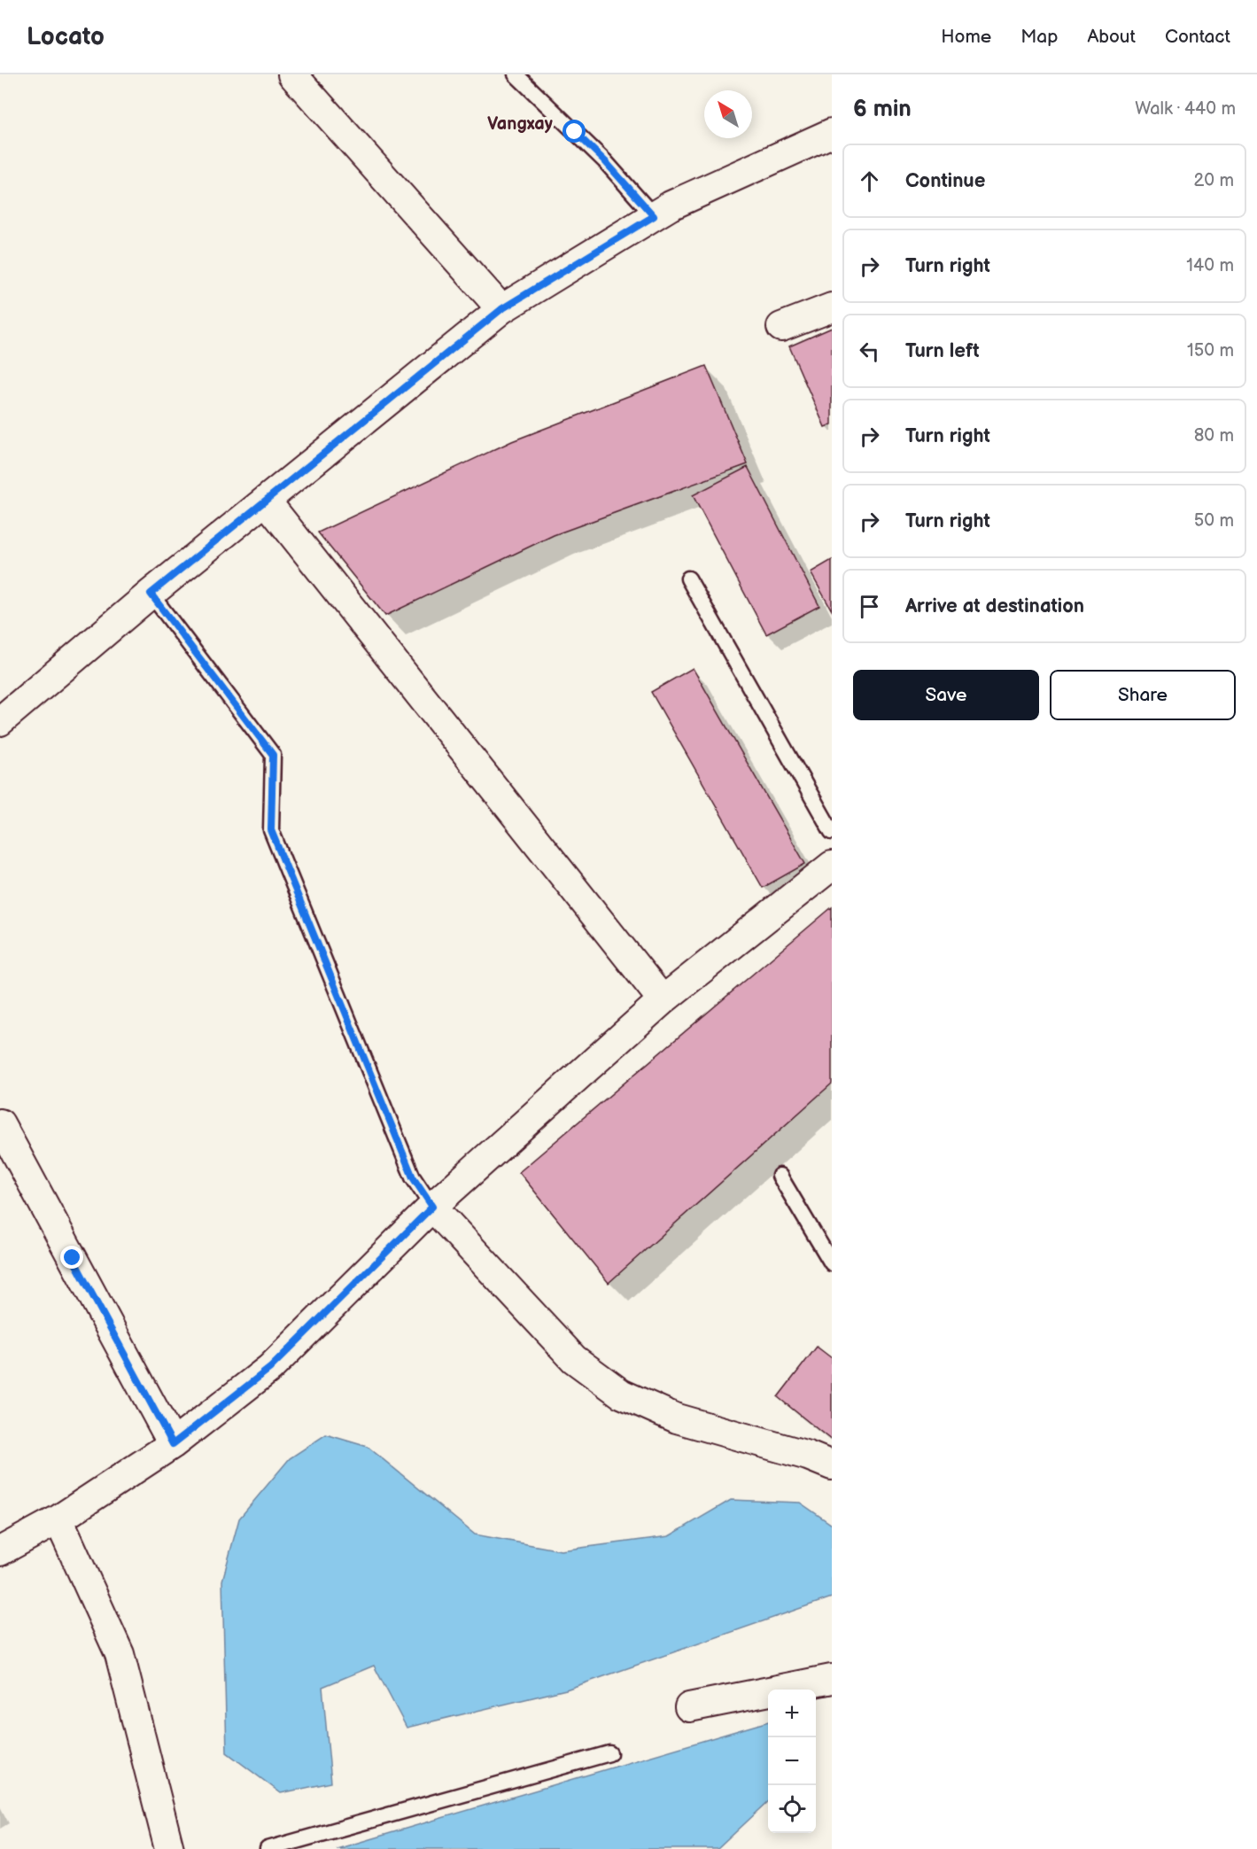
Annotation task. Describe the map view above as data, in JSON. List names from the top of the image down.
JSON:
{
  "districts": ["Vangxay"],
  "north": "top left",
  "page": {
    "header": "Locato",
    "nav": [
      "Home",
      "Map",
      "About",
      "Contact"
    ],
    "heading": ["6 min", "Walk · 440 m"],
    "list": [
      ["Continue", "20 m"],
      ["Turn right", "140 m"],
      ["Turn left", "150 m"],
      ["Turn right", "80 m"],
      ["Turn right", "50 m"],
      "Arrive at destination"
    ],
    "buttons": ["Save", "Share"],
    "map_buttons": ["+", "−"]
  }
}
